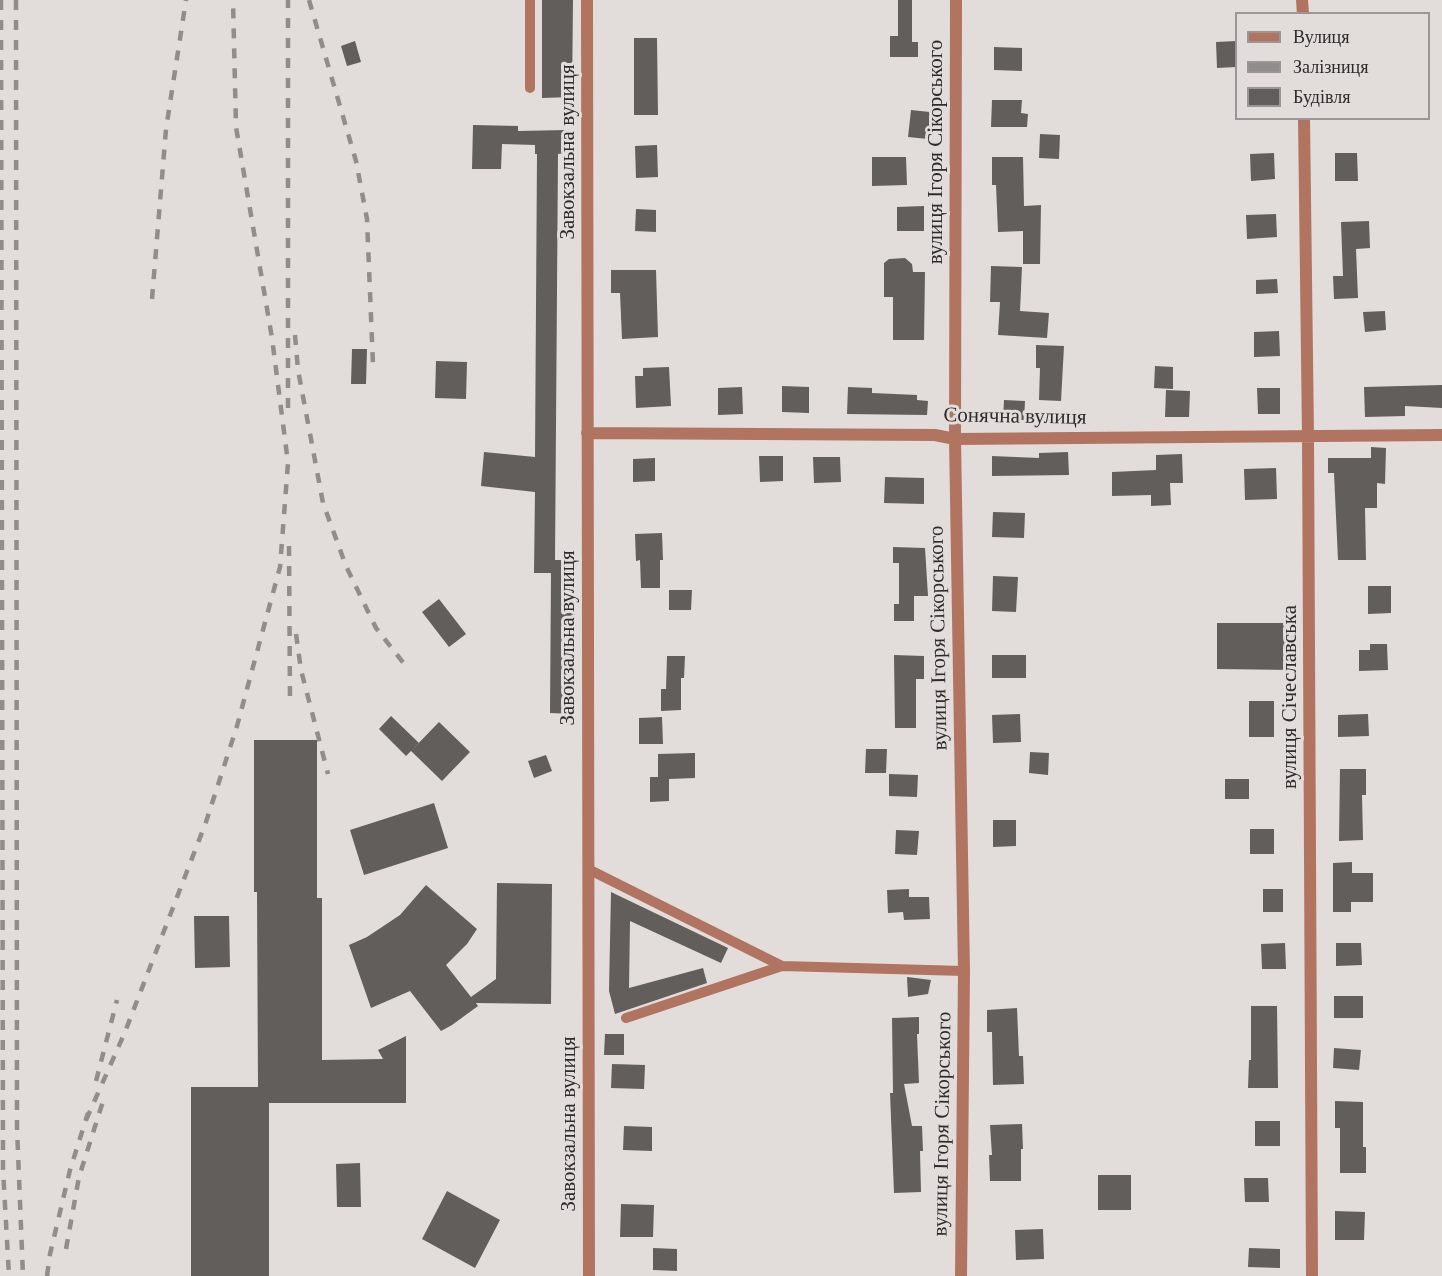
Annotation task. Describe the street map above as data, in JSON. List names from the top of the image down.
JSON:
{
  "streets": {
    "street": [
      "Завокзальна вулиця",
      "вулиця Ігоря Сікорського",
      "Сонячна вулиця",
      "вулиця Січеславська"
    ]
  },
  "crossings": [
    ["Завокзальна вулиця", "Сонячна вулиця"],
    ["вулиця Ігоря Сікорського", "Сонячна вулиця"],
    ["Сонячна вулиця", "вулиця Січеславська"]
  ],
  "legend": ["Вулиця", "Залізниця", "Будівля"]
}
